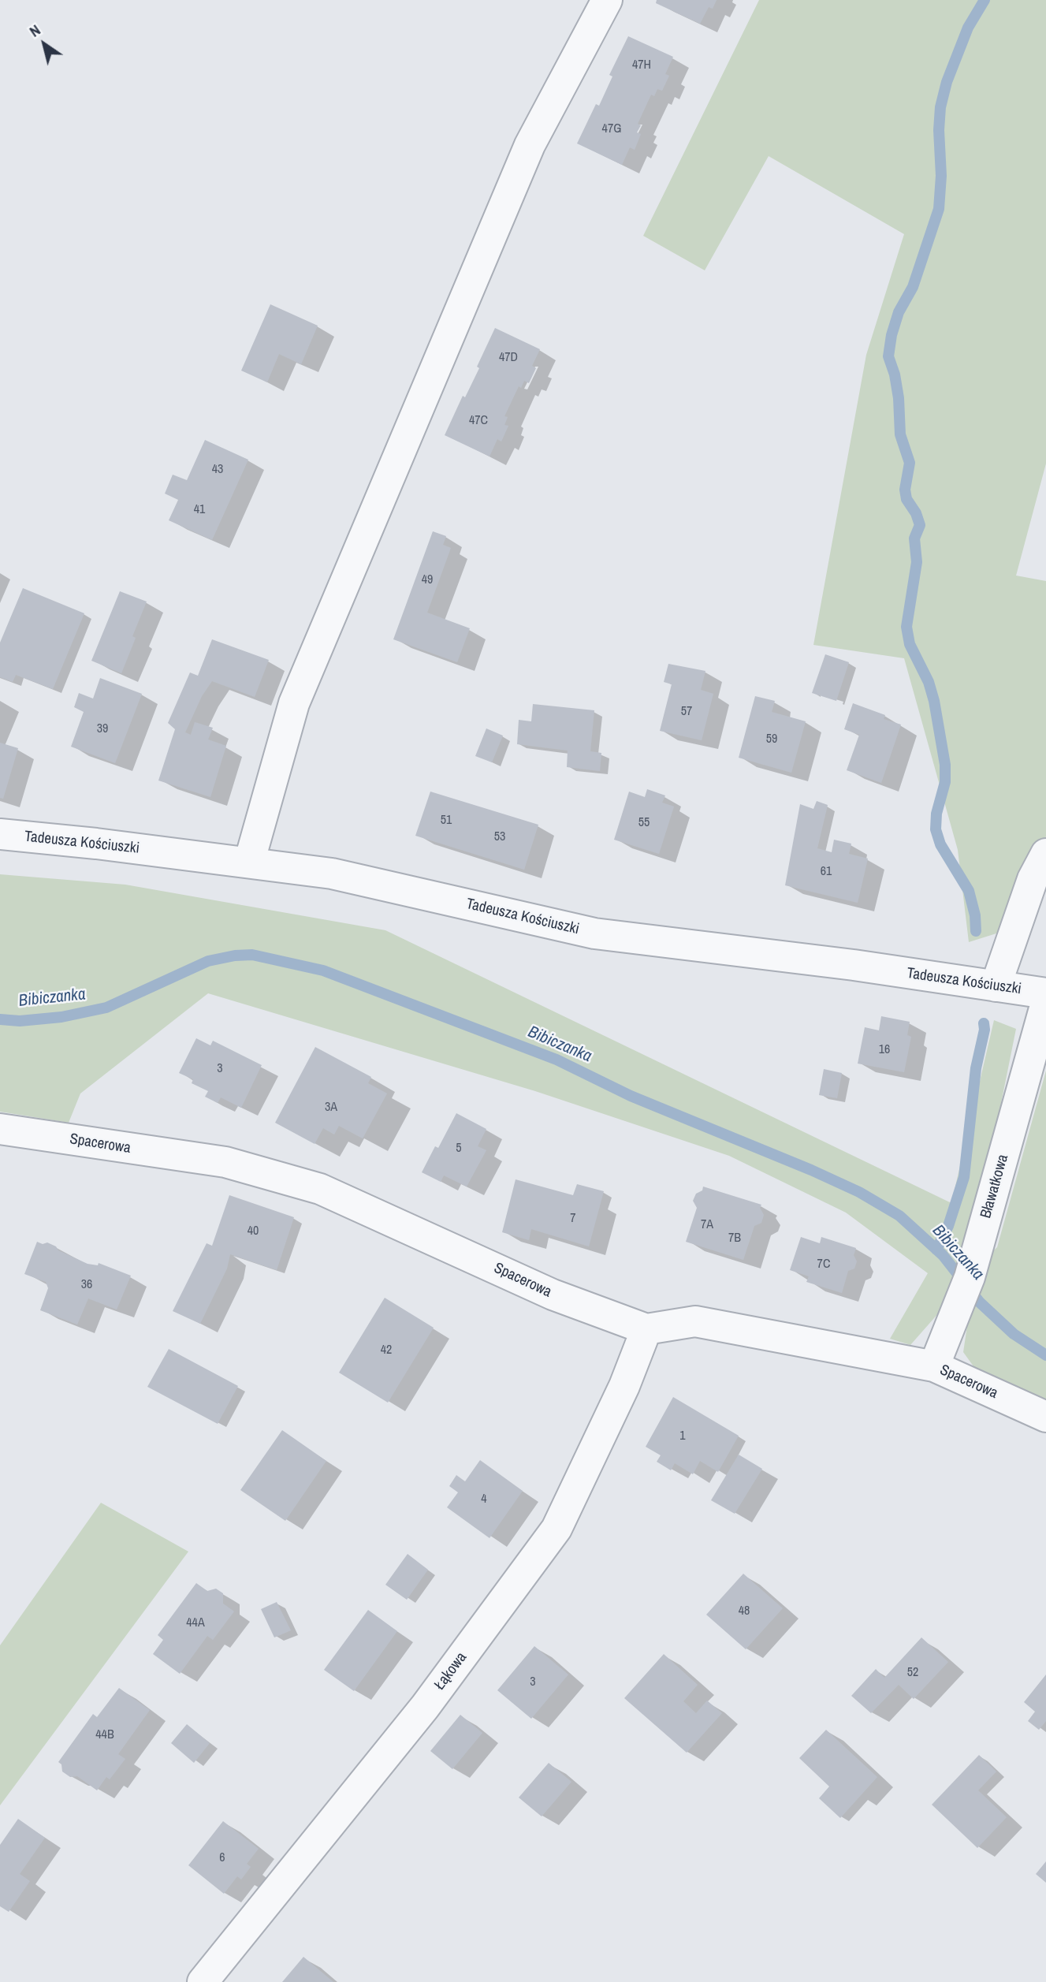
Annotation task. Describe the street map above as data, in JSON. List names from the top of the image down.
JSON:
{
  "streets": {
    "street": [
      "Tadeusza Kościuszki",
      "Spacerowa",
      "Bławatkowa",
      "Łąkowa"
    ]
  },
  "crossings": [
    ["Spacerowa", "Bławatkowa"],
    ["Spacerowa", "Łąkowa"]
  ],
  "water": ["Bibiczanka"],
  "house_numbers": [
    "47H",
    "47G",
    "47D",
    "47C",
    "43",
    "41",
    "49",
    "57",
    "39",
    "59",
    "51",
    "55",
    "53",
    "61",
    "16",
    "3",
    "3A",
    "5",
    "7",
    "7A",
    "40",
    "7B",
    "7C",
    "36",
    "42",
    "1",
    "4",
    "48",
    "44A",
    "52",
    "3",
    "44B",
    "6"
  ],
  "north": "top left"
}
